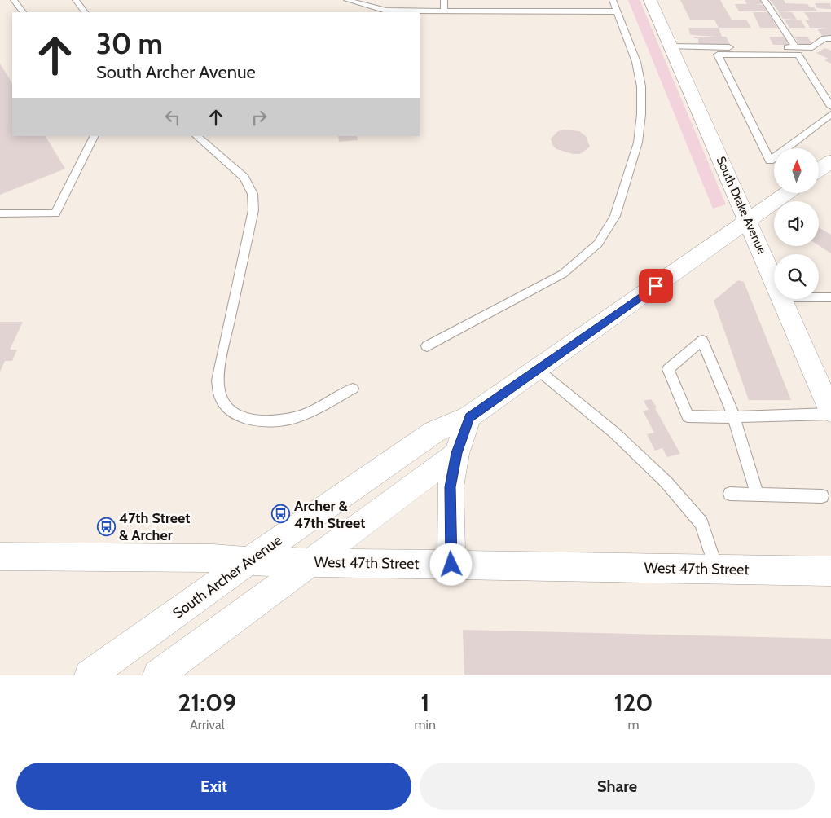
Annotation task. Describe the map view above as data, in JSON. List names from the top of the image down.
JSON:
{
  "streets": {
    "main road": ["South Drake Avenue", "West 47th Street", "South Archer Avenue"]
  },
  "crossings": [
    ["South Drake Avenue", "South Archer Avenue"],
    ["West 47th Street", "South Archer Avenue"]
  ],
  "places": {
    "bus stop": ["Archer & 47th Street", "47th Street & Archer"]
  },
  "north": "top",
  "page": {
    "turn": ["30 m", "South Archer Avenue"],
    "eta": [
      "21:09",
      "Arrival",
      "1",
      "min",
      "120",
      "m"
    ],
    "buttons": ["Exit", "Share"]
  }
}
